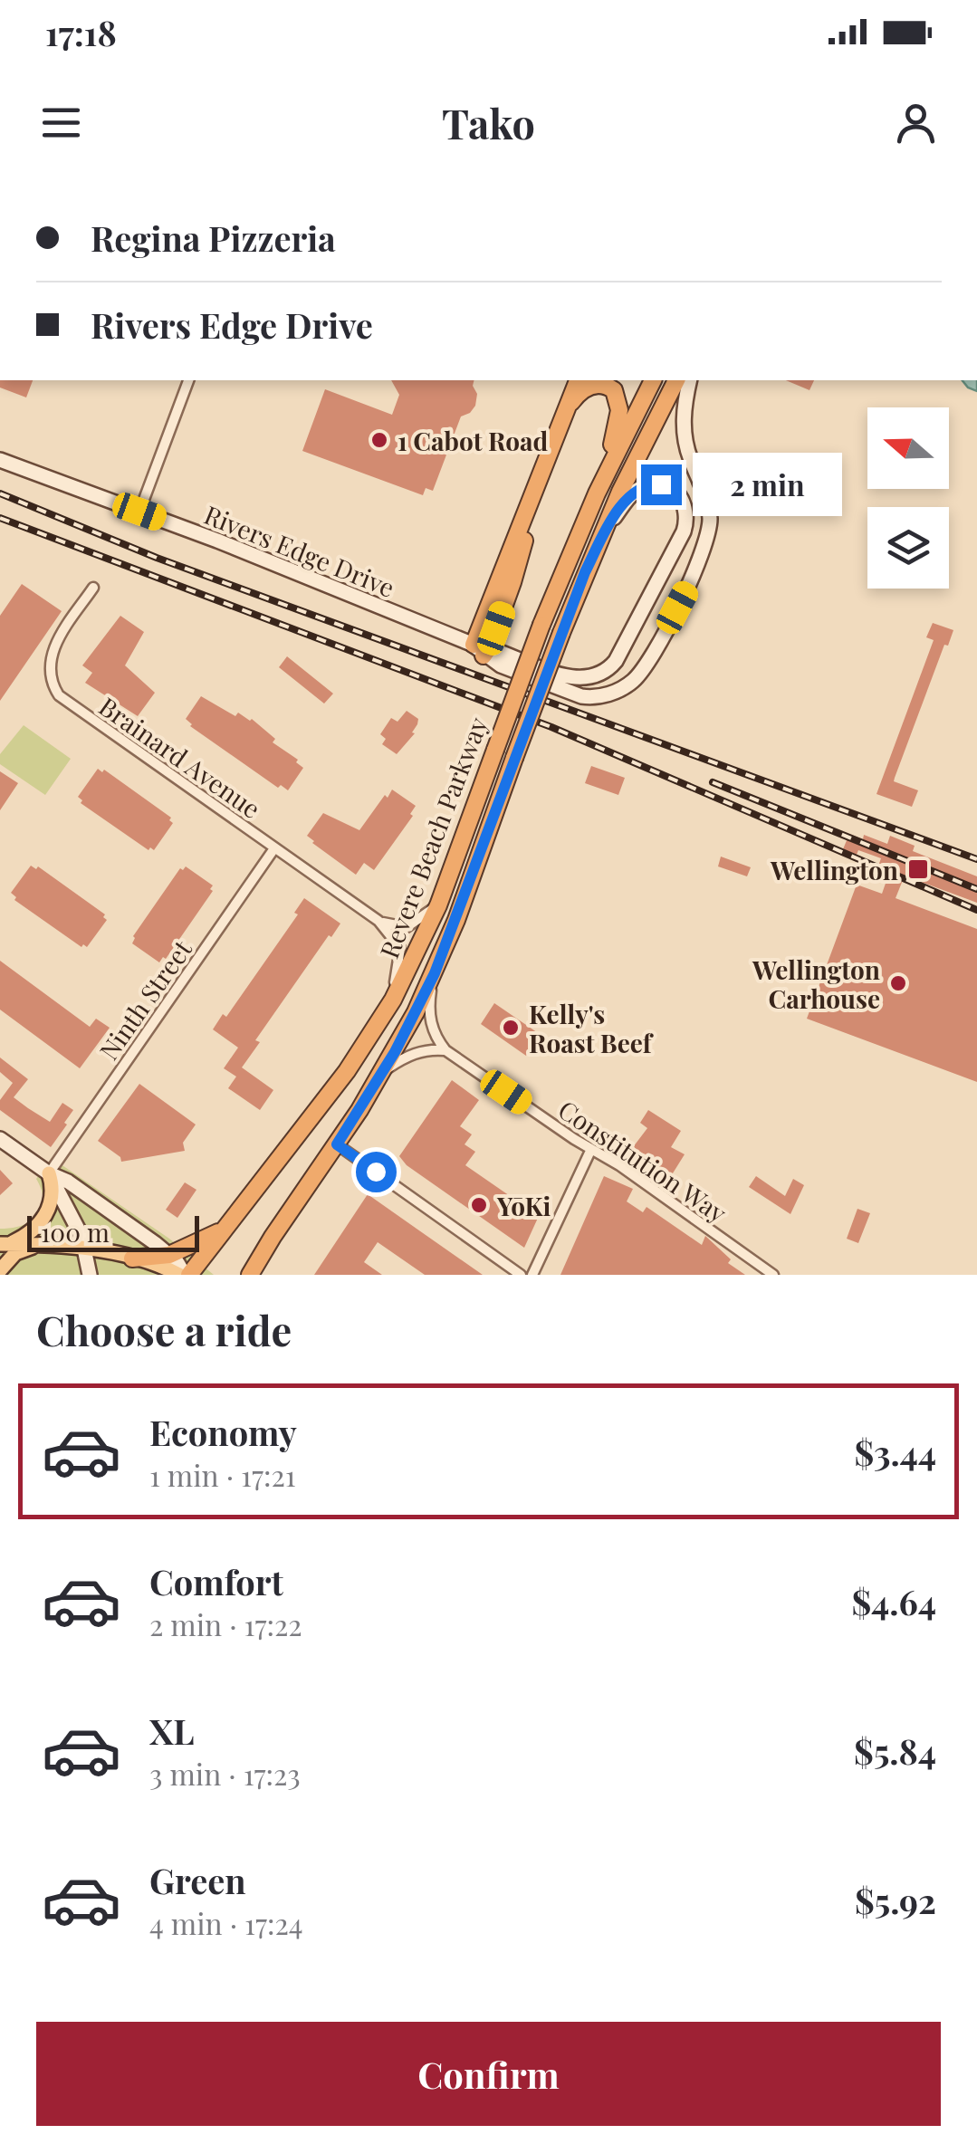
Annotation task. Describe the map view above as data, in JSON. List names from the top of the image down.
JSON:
{
  "streets": {
    "highway": ["Revere Beach Parkway"],
    "main road": ["Rivers Edge Drive"],
    "street": ["Brainard Avenue", "Ninth Street", "Constitution Way"]
  },
  "crossings": [
    ["Rivers Edge Drive", "Revere Beach Parkway"],
    ["Brainard Avenue", "Ninth Street"]
  ],
  "places": {
    "other": [
      "1 Cabot Road",
      "Wellington Carhouse",
      "Kelly's Roast Beef",
      "YōKi"
    ],
    "transit": ["Wellington"]
  },
  "scale_bar": "100 m",
  "north": "left",
  "page": {
    "status": "17:18",
    "header": "Tako",
    "banner": ["Regina Pizzeria", "Rivers Edge Drive"],
    "bubble": "2 min",
    "scale": "100 m",
    "heading": "Choose a ride",
    "list": [
      {
        "name": "Economy",
        "note": "1 min · 17:21",
        "value": "$3.44"
      },
      {
        "name": "Comfort",
        "note": "2 min · 17:22",
        "value": "$4.64"
      },
      {
        "name": "XL",
        "note": "3 min · 17:23",
        "value": "$5.84"
      },
      {
        "name": "Green",
        "note": "4 min · 17:24",
        "value": "$5.92"
      }
    ],
    "buttons": "Confirm"
  }
}
